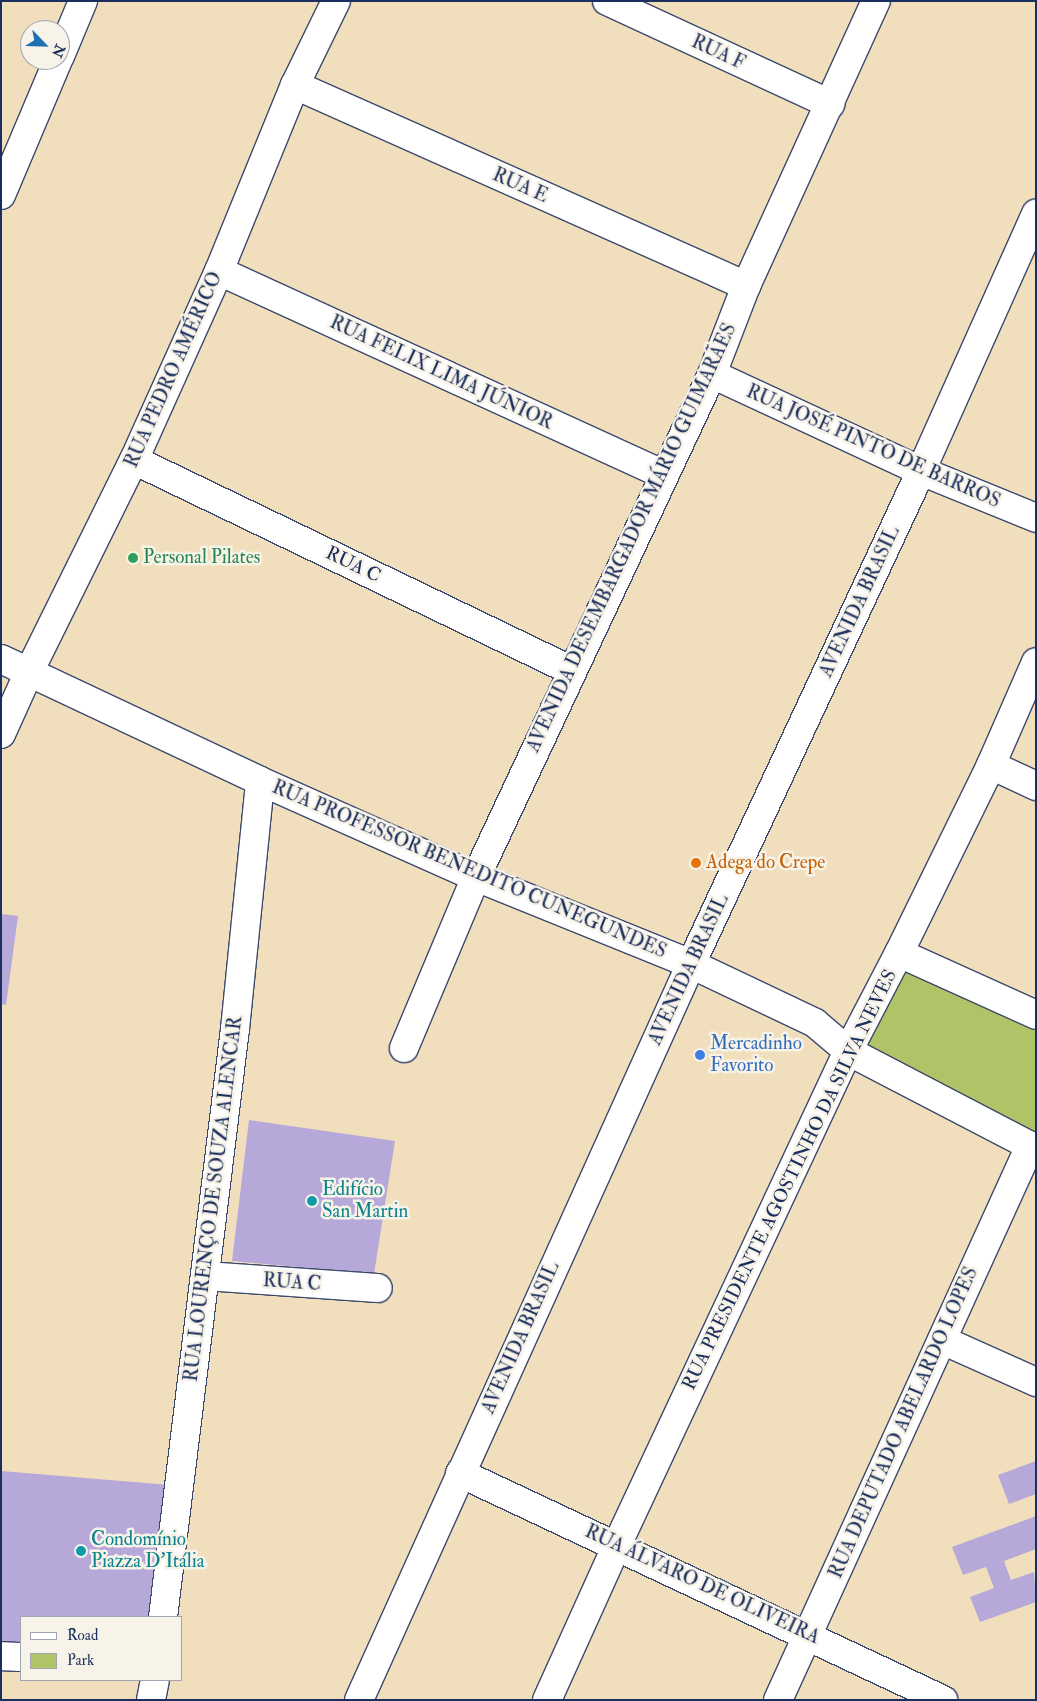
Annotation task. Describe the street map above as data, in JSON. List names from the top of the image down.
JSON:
{
  "streets": {
    "street": [
      "RUA F",
      "RUA E",
      "RUA PEDRO AMÉRICO",
      "RUA FELIX LIMA JÚNIOR",
      "RUA JOSÉ PINTO DE BARROS",
      "AVENIDA DESEMBARGADOR MÁRIO GUIMARÃES",
      "RUA C",
      "AVENIDA BRASIL",
      "RUA PROFESSOR BENEDITO CUNEGUNDES",
      "RUA PRESIDENTE AGOSTINHO DA SILVA NEVES",
      "RUA LOURENÇO DE SOUZA ALENCAR",
      "RUA DEPUTADO ABELARDO LOPES",
      "RUA ÁLVARO DE OLIVEIRA"
    ]
  },
  "crossings": [
    ["RUA F", "AVENIDA DESEMBARGADOR MÁRIO GUIMARÃES"],
    ["RUA E", "RUA PEDRO AMÉRICO"],
    ["RUA E", "AVENIDA DESEMBARGADOR MÁRIO GUIMARÃES"],
    ["RUA PEDRO AMÉRICO", "RUA FELIX LIMA JÚNIOR"],
    ["RUA PEDRO AMÉRICO", "RUA C"],
    ["RUA PEDRO AMÉRICO", "RUA PROFESSOR BENEDITO CUNEGUNDES"],
    ["RUA FELIX LIMA JÚNIOR", "AVENIDA DESEMBARGADOR MÁRIO GUIMARÃES"],
    ["RUA JOSÉ PINTO DE BARROS", "AVENIDA DESEMBARGADOR MÁRIO GUIMARÃES"],
    ["RUA JOSÉ PINTO DE BARROS", "AVENIDA BRASIL"],
    ["AVENIDA DESEMBARGADOR MÁRIO GUIMARÃES", "RUA C"],
    ["AVENIDA DESEMBARGADOR MÁRIO GUIMARÃES", "RUA PROFESSOR BENEDITO CUNEGUNDES"],
    ["RUA C", "RUA LOURENÇO DE SOUZA ALENCAR"],
    ["AVENIDA BRASIL", "RUA PROFESSOR BENEDITO CUNEGUNDES"],
    ["AVENIDA BRASIL", "RUA ÁLVARO DE OLIVEIRA"],
    ["RUA PROFESSOR BENEDITO CUNEGUNDES", "RUA PRESIDENTE AGOSTINHO DA SILVA NEVES"],
    ["RUA PROFESSOR BENEDITO CUNEGUNDES", "RUA LOURENÇO DE SOUZA ALENCAR"],
    ["RUA PROFESSOR BENEDITO CUNEGUNDES", "RUA DEPUTADO ABELARDO LOPES"],
    ["RUA PRESIDENTE AGOSTINHO DA SILVA NEVES", "RUA ÁLVARO DE OLIVEIRA"],
    ["RUA DEPUTADO ABELARDO LOPES", "RUA ÁLVARO DE OLIVEIRA"]
  ],
  "places": [
    "Personal Pilates",
    "Adega do Crepe",
    "Mercadinho Favorito",
    "Edifício San Martin",
    "Condomínio Piazza D'Itália"
  ],
  "legend": ["Road", "Park"],
  "north": "bottom right"
}
